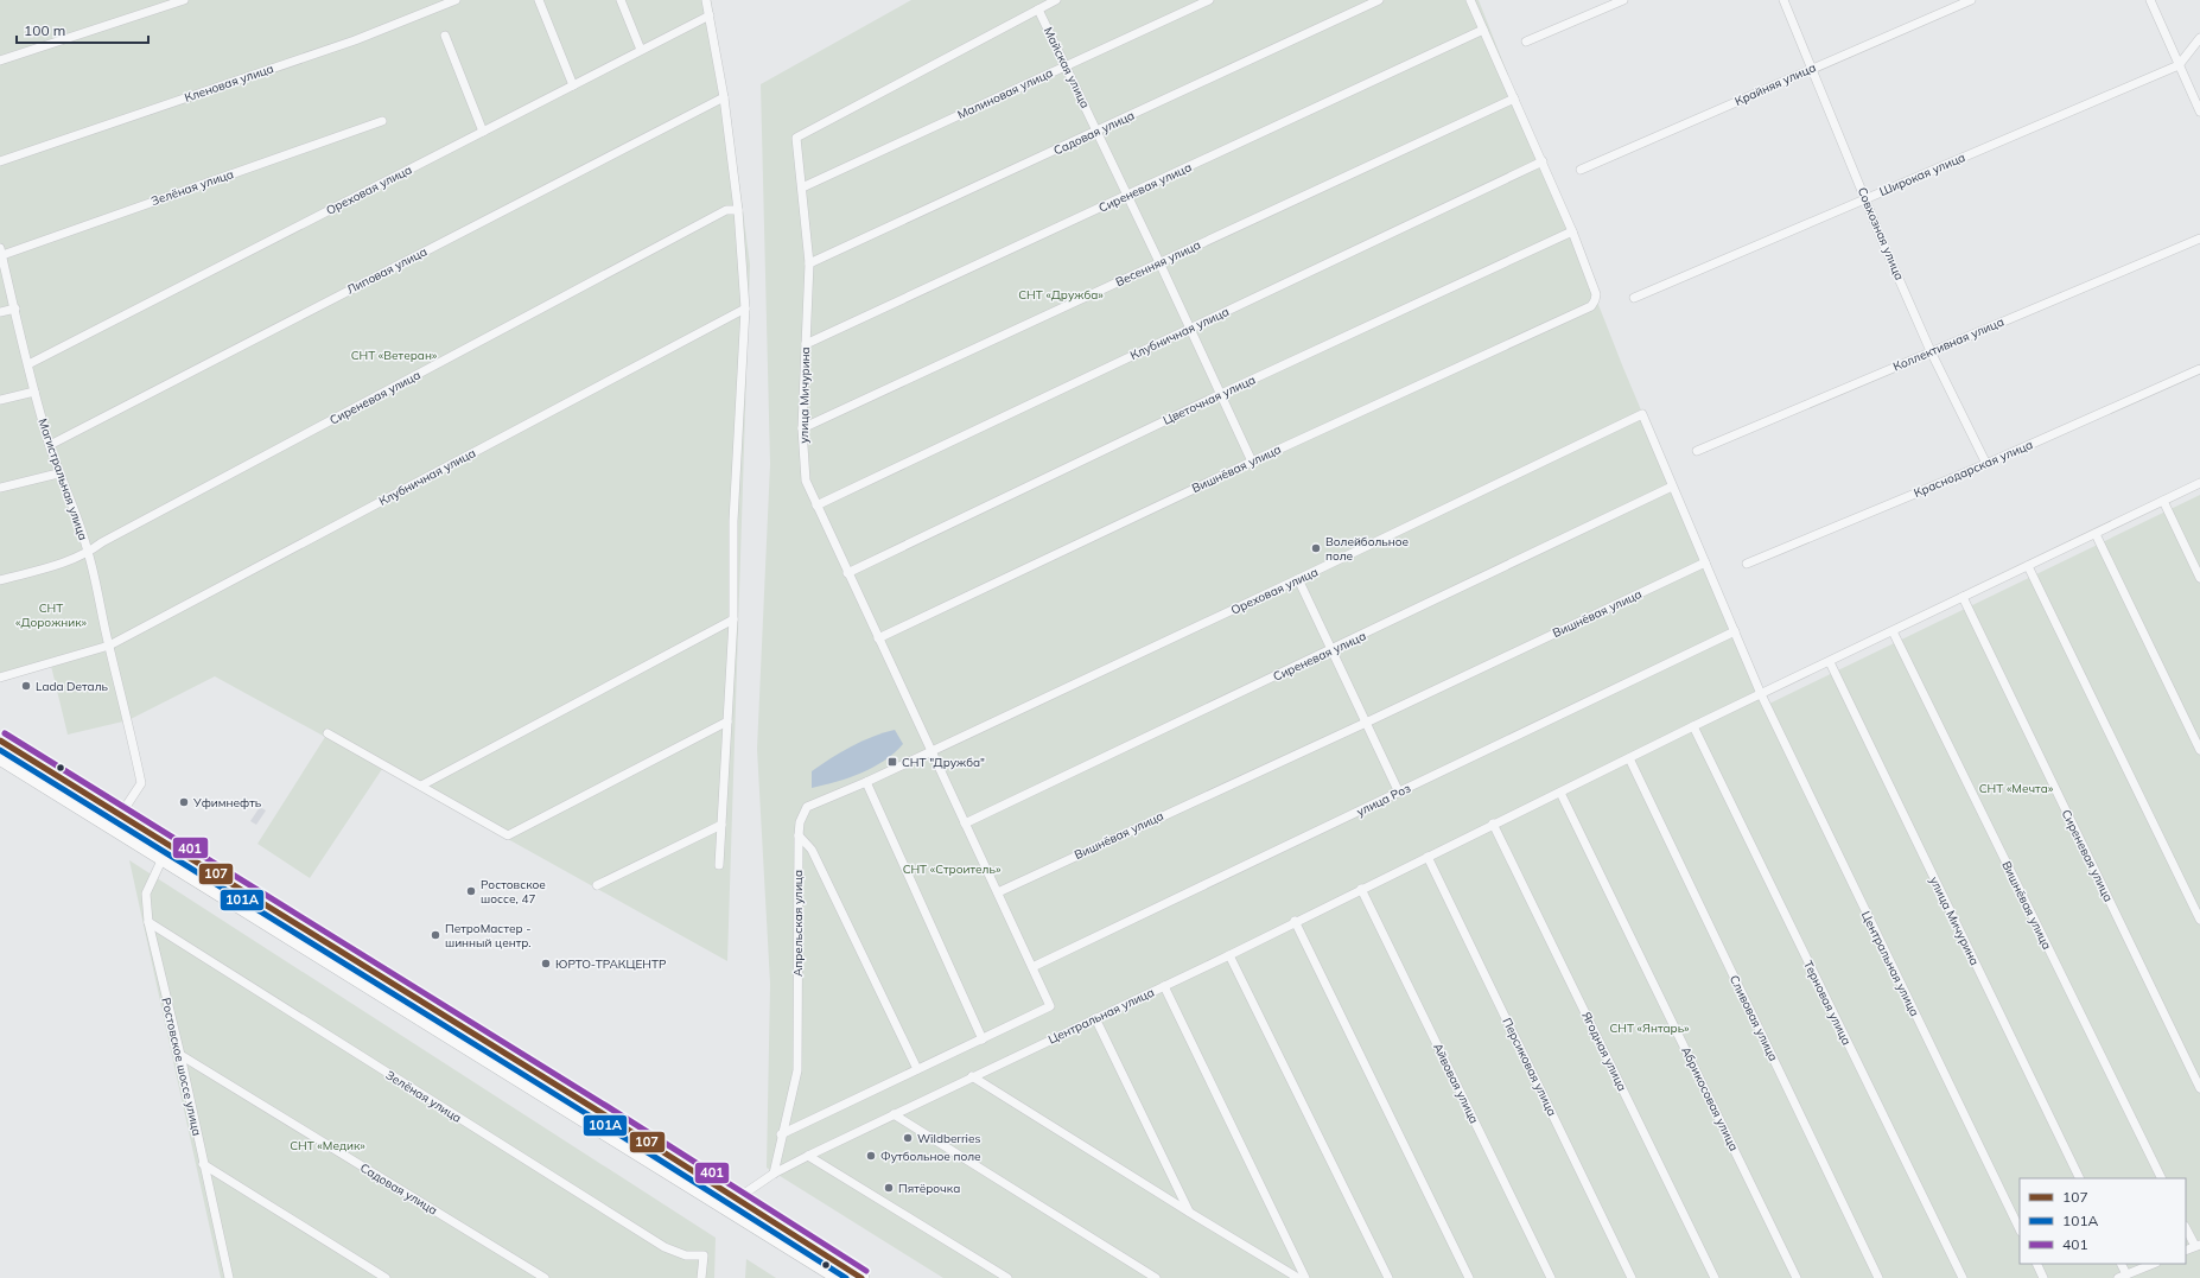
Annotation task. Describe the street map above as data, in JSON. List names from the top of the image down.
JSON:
{
  "streets": {
    "street": [
      "Майская улица",
      "Кленовая улица",
      "Крайняя улица",
      "Малиновая улица",
      "Садовая улица",
      "Широкая улица",
      "Зелёная улица",
      "Сиреневая улица",
      "Ореховая улица",
      "Совхозная улица",
      "Весенняя улица",
      "Липовая улица",
      "Клубничная улица",
      "Коллективная улица",
      "улица Мичурина",
      "Цветочная улица",
      "Вишнёвая улица",
      "Краснодарская улица",
      "Магистральная улица",
      "улица Роз",
      "Апрельская улица",
      "Центральная улица",
      "Терновая улица",
      "Сливовая улица",
      "Ягодная улица",
      "Ростовское шоссе улица",
      "Персиковая улица",
      "Айвовая улица",
      "Абрикосовая улица"
    ]
  },
  "crossings": [
    ["Майская улица", "Малиновая улица"],
    ["Майская улица", "Садовая улица"],
    ["Майская улица", "Сиреневая улица"],
    ["Майская улица", "Весенняя улица"],
    ["Майская улица", "Клубничная улица"],
    ["Майская улица", "улица Мичурина"],
    ["Майская улица", "Цветочная улица"],
    ["Майская улица", "Вишнёвая улица"],
    ["Крайняя улица", "Совхозная улица"],
    ["Малиновая улица", "улица Мичурина"],
    ["Садовая улица", "улица Мичурина"],
    ["Садовая улица", "Ростовское шоссе улица"],
    ["Широкая улица", "Совхозная улица"],
    ["Зелёная улица", "Магистральная улица"],
    ["Зелёная улица", "Ростовское шоссе улица"],
    ["Сиреневая улица", "улица Мичурина"],
    ["Сиреневая улица", "Магистральная улица"],
    ["Сиреневая улица", "Центральная улица"],
    ["Ореховая улица", "улица Мичурина"],
    ["Ореховая улица", "Магистральная улица"],
    ["Ореховая улица", "Апрельская улица"],
    ["Ореховая улица", "Центральная улица"],
    ["Совхозная улица", "Коллективная улица"],
    ["Совхозная улица", "Краснодарская улица"],
    ["Весенняя улица", "улица Мичурина"],
    ["Липовая улица", "Магистральная улица"],
    ["Клубничная улица", "улица Мичурина"],
    ["Клубничная улица", "Магистральная улица"],
    ["улица Мичурина", "Цветочная улица"],
    ["улица Мичурина", "Вишнёвая улица"],
    ["улица Мичурина", "улица Роз"],
    ["улица Мичурина", "Апрельская улица"],
    ["улица Мичурина", "Центральная улица"],
    ["Цветочная улица", "Вишнёвая улица"],
    ["Вишнёвая улица", "Центральная улица"],
    ["улица Роз", "Центральная улица"],
    ["Апрельская улица", "Центральная улица"],
    ["Центральная улица", "Терновая улица"],
    ["Центральная улица", "Сливовая улица"],
    ["Центральная улица", "Ягодная улица"],
    ["Центральная улица", "Персиковая улица"],
    ["Центральная улица", "Айвовая улица"],
    ["Центральная улица", "Абрикосовая улица"]
  ],
  "parks": [
    "СНТ «Дружба»",
    "СНТ «Ветеран»",
    "СНТ «Дорожник»",
    "СНТ «Мечта»",
    "СНТ «Строитель»",
    "СНТ «Янтарь»",
    "СНТ «Медик»"
  ],
  "places": {
    "other": [
      "Волейбольное поле",
      "Lada Dеталь",
      "Уфимнефть",
      "Ростовское шоссе, 47",
      "ПетроМастер - шинный центр.",
      "ЮРТО-ТРАКЦЕНТР",
      "Wildberries",
      "Футбольное поле",
      "Пятёрочка"
    ],
    "transit": ["СНТ \"Дружба\""]
  },
  "lines": ["transit line 401", "transit line 107", "transit line 101А"],
  "legend": ["107", "101А", "401"],
  "scale_bar": "100 m"
}
